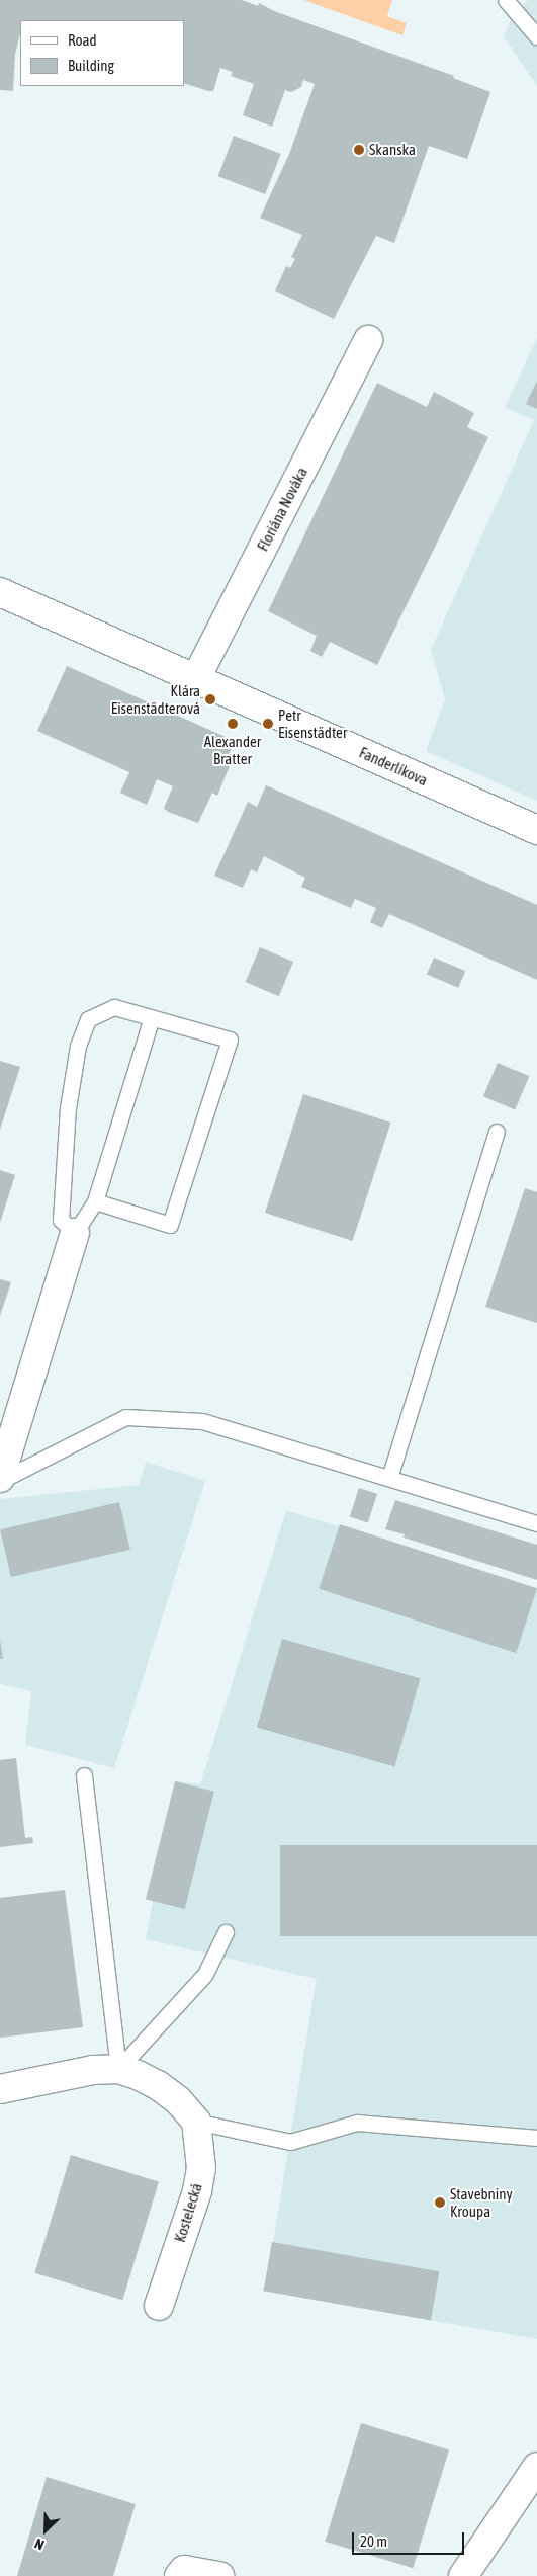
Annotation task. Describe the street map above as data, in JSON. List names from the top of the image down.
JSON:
{
  "streets": {
    "street": ["Floriána Nováka", "Fanderlíkova", "Kostelecká"]
  },
  "crossings": [
    ["Floriána Nováka", "Fanderlíkova"]
  ],
  "places": [
    "Skanska",
    "Klára Eisenstädterová",
    "Alexander Bratter",
    "Petr Eisenstädter",
    "Stavebniny Kroupa"
  ],
  "legend": ["Road", "Building"],
  "scale_bar": "20 m",
  "north": "bottom left"
}
